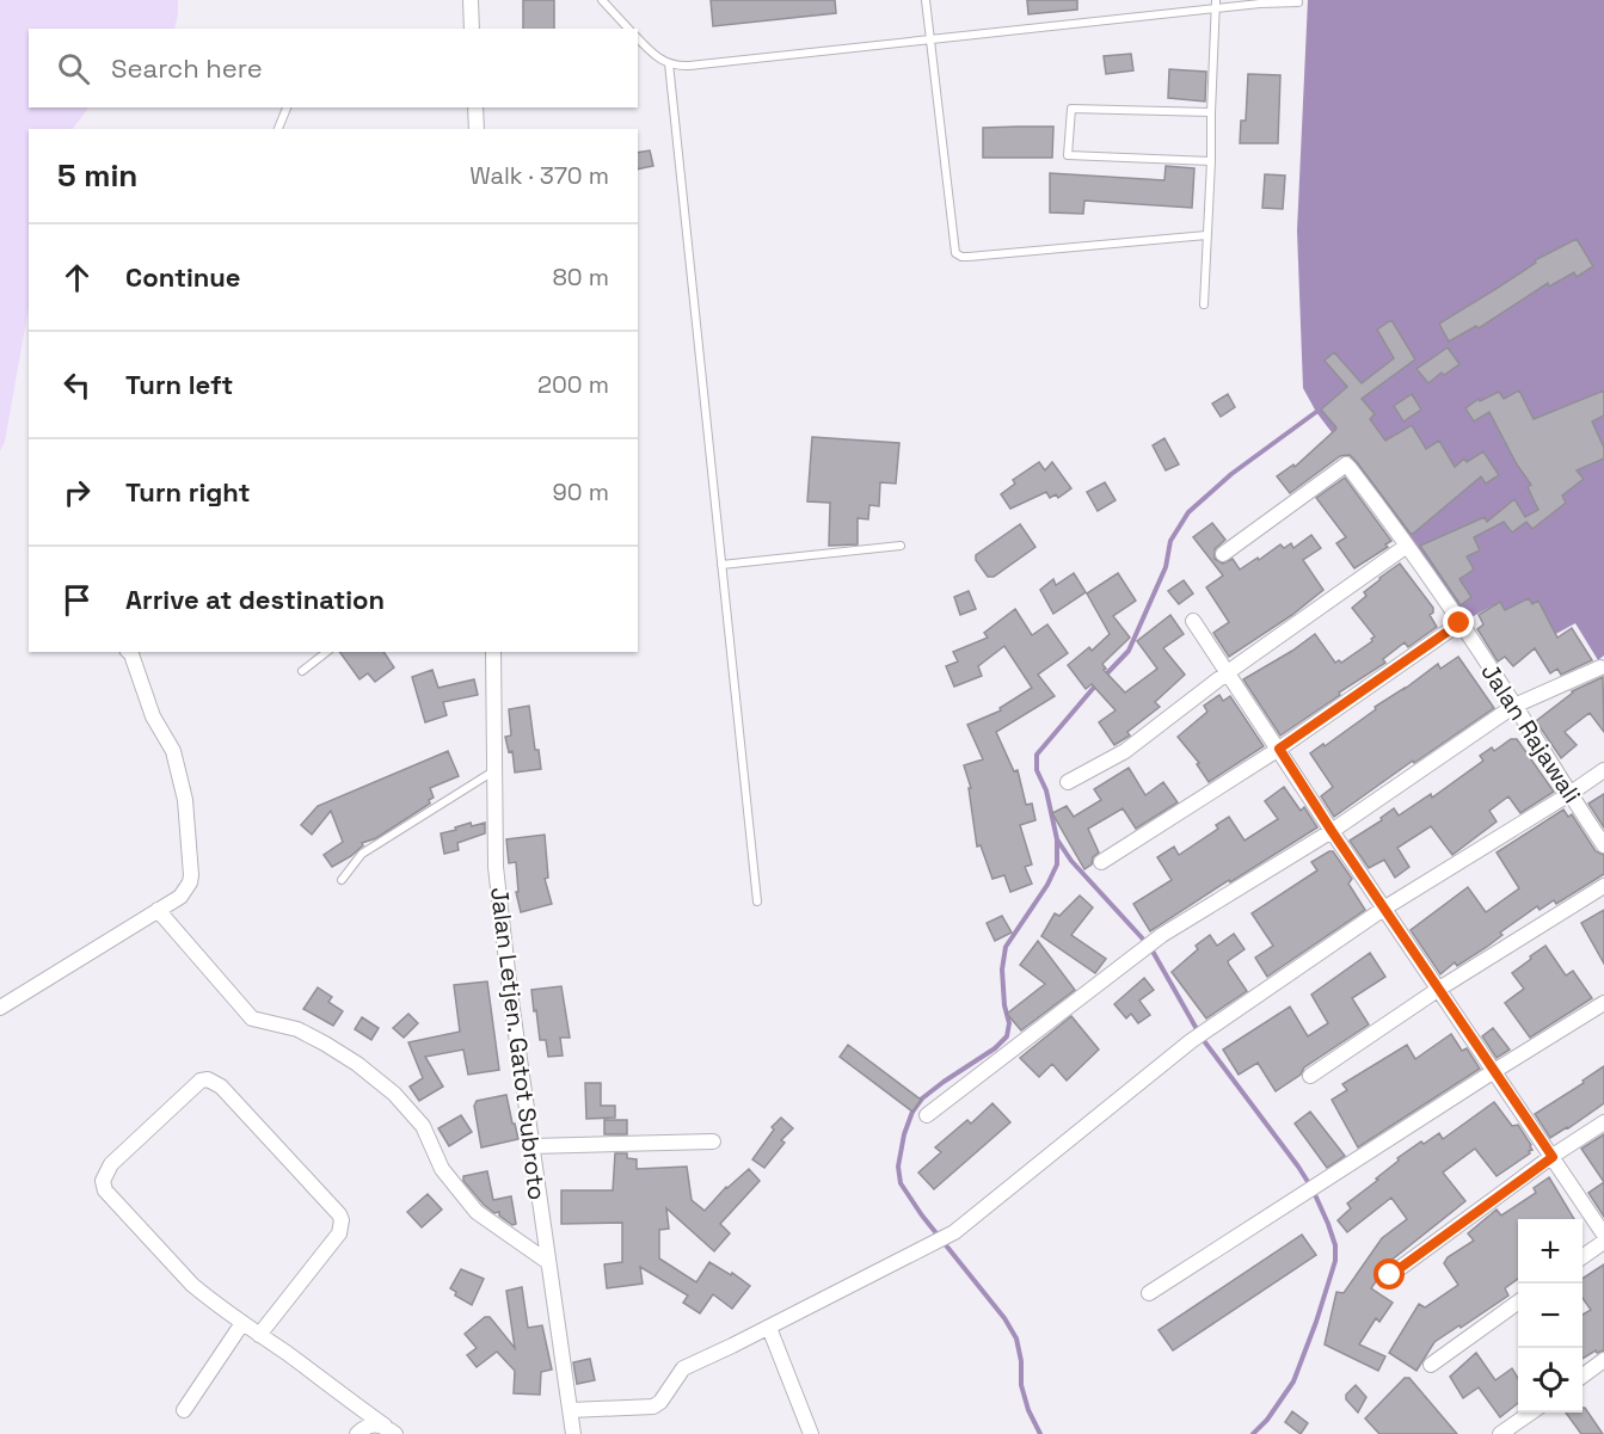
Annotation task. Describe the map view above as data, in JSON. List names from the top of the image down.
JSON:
{
  "streets": {
    "street": ["Jalan Rajawali", "Jalan Letjen. Gatot Subroto"]
  },
  "page": {
    "search": "Search here",
    "heading": ["5 min", "Walk · 370 m"],
    "list": [
      ["Continue", "80 m"],
      ["Turn left", "200 m"],
      ["Turn right", "90 m"],
      "Arrive at destination"
    ],
    "map_buttons": ["+", "−"]
  }
}
